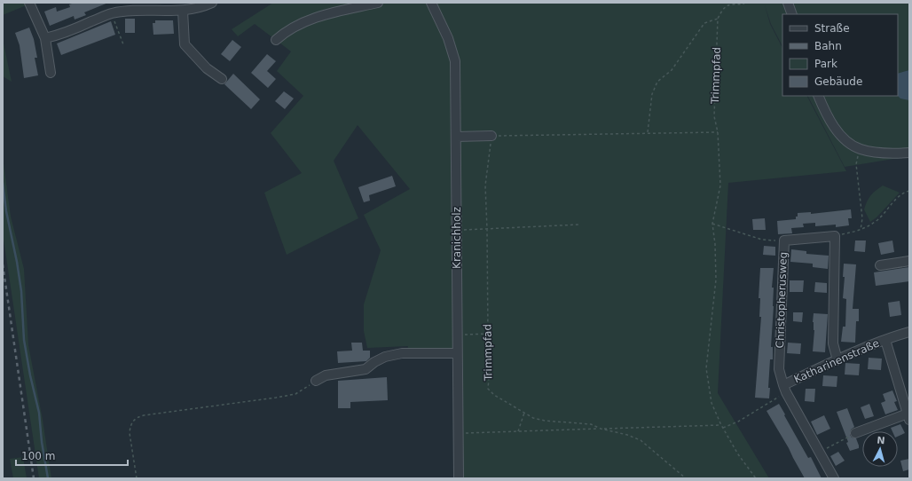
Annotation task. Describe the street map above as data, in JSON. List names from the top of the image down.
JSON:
{
  "streets": {
    "street": ["Kranichholz", "Christopherusweg", "Katharinenstraße"],
    "path": ["Trimmpfad"]
  },
  "crossings": [
    ["Christopherusweg", "Katharinenstraße"]
  ],
  "legend": [
    "Straße",
    "Bahn",
    "Park",
    "Gebäude"
  ],
  "scale_bar": "100 m",
  "north": "top"
}
